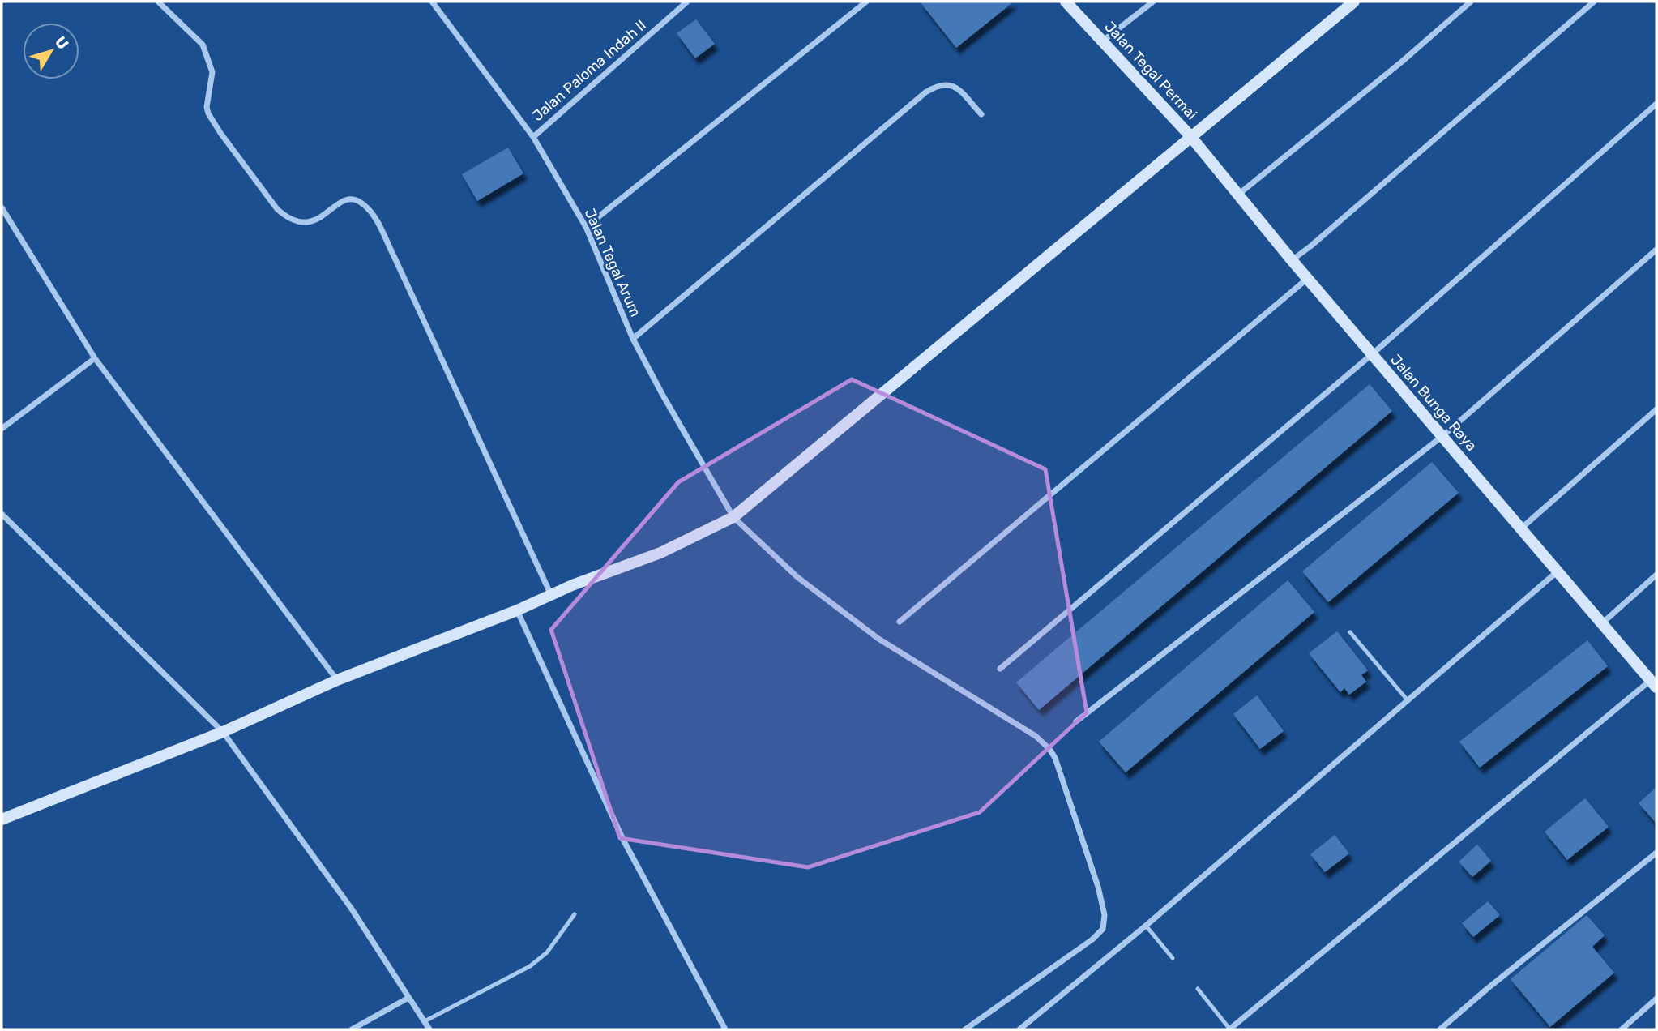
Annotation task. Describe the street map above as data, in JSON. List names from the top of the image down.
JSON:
{
  "streets": {
    "street": [
      "Jalan Paloma Indah II",
      "Jalan Tegal Permai",
      "Jalan Tegal Arum",
      "Jalan Bunga Raya"
    ]
  },
  "crossings": [
    ["Jalan Paloma Indah II", "Jalan Tegal Arum"],
    ["Jalan Tegal Permai", "Jalan Bunga Raya"]
  ],
  "north": "top right"
}
